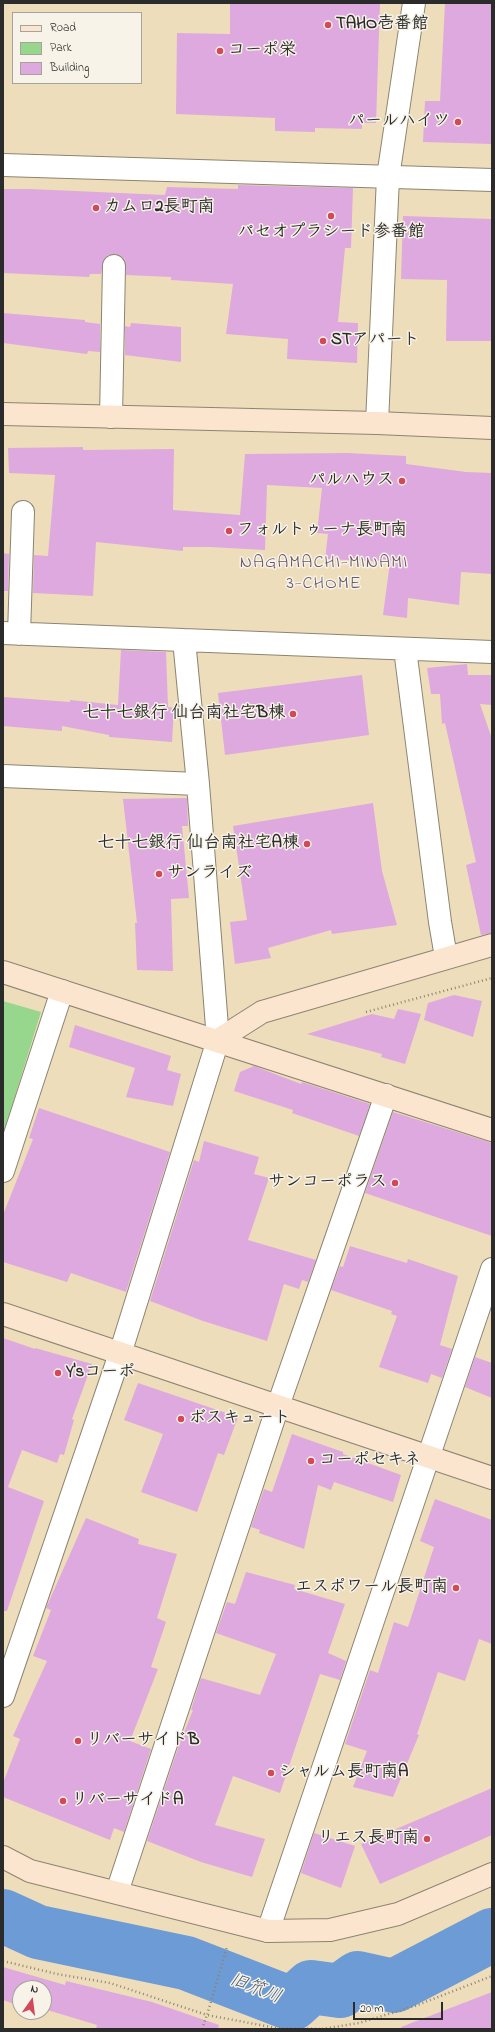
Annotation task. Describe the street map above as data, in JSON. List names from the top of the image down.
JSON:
{
  "districts": ["NAGAMACHI-MINAMI 3-CHOME"],
  "water": ["旧笊川"],
  "places": [
    "TAHO壱番館",
    "コーポ栄",
    "パールハイツ",
    "カムロ2長町南",
    "パセオプラシード参番館",
    "STアパート",
    "パルハウス",
    "フォルトゥーナ長町南",
    "七十七銀行 仙台南社宅B棟",
    "七十七銀行 仙台南社宅A棟",
    "サンライズ",
    "サンコーポラス",
    "Y'sコーポ",
    "ボスキュート",
    "コーポセキネ",
    "エスポワール長町南",
    "リバーサイドB",
    "シャルム長町南A",
    "リバーサイドA",
    "リエス長町南"
  ],
  "legend": ["Road", "Park", "Building"],
  "scale_bar": "20 m",
  "north": "top"
}
